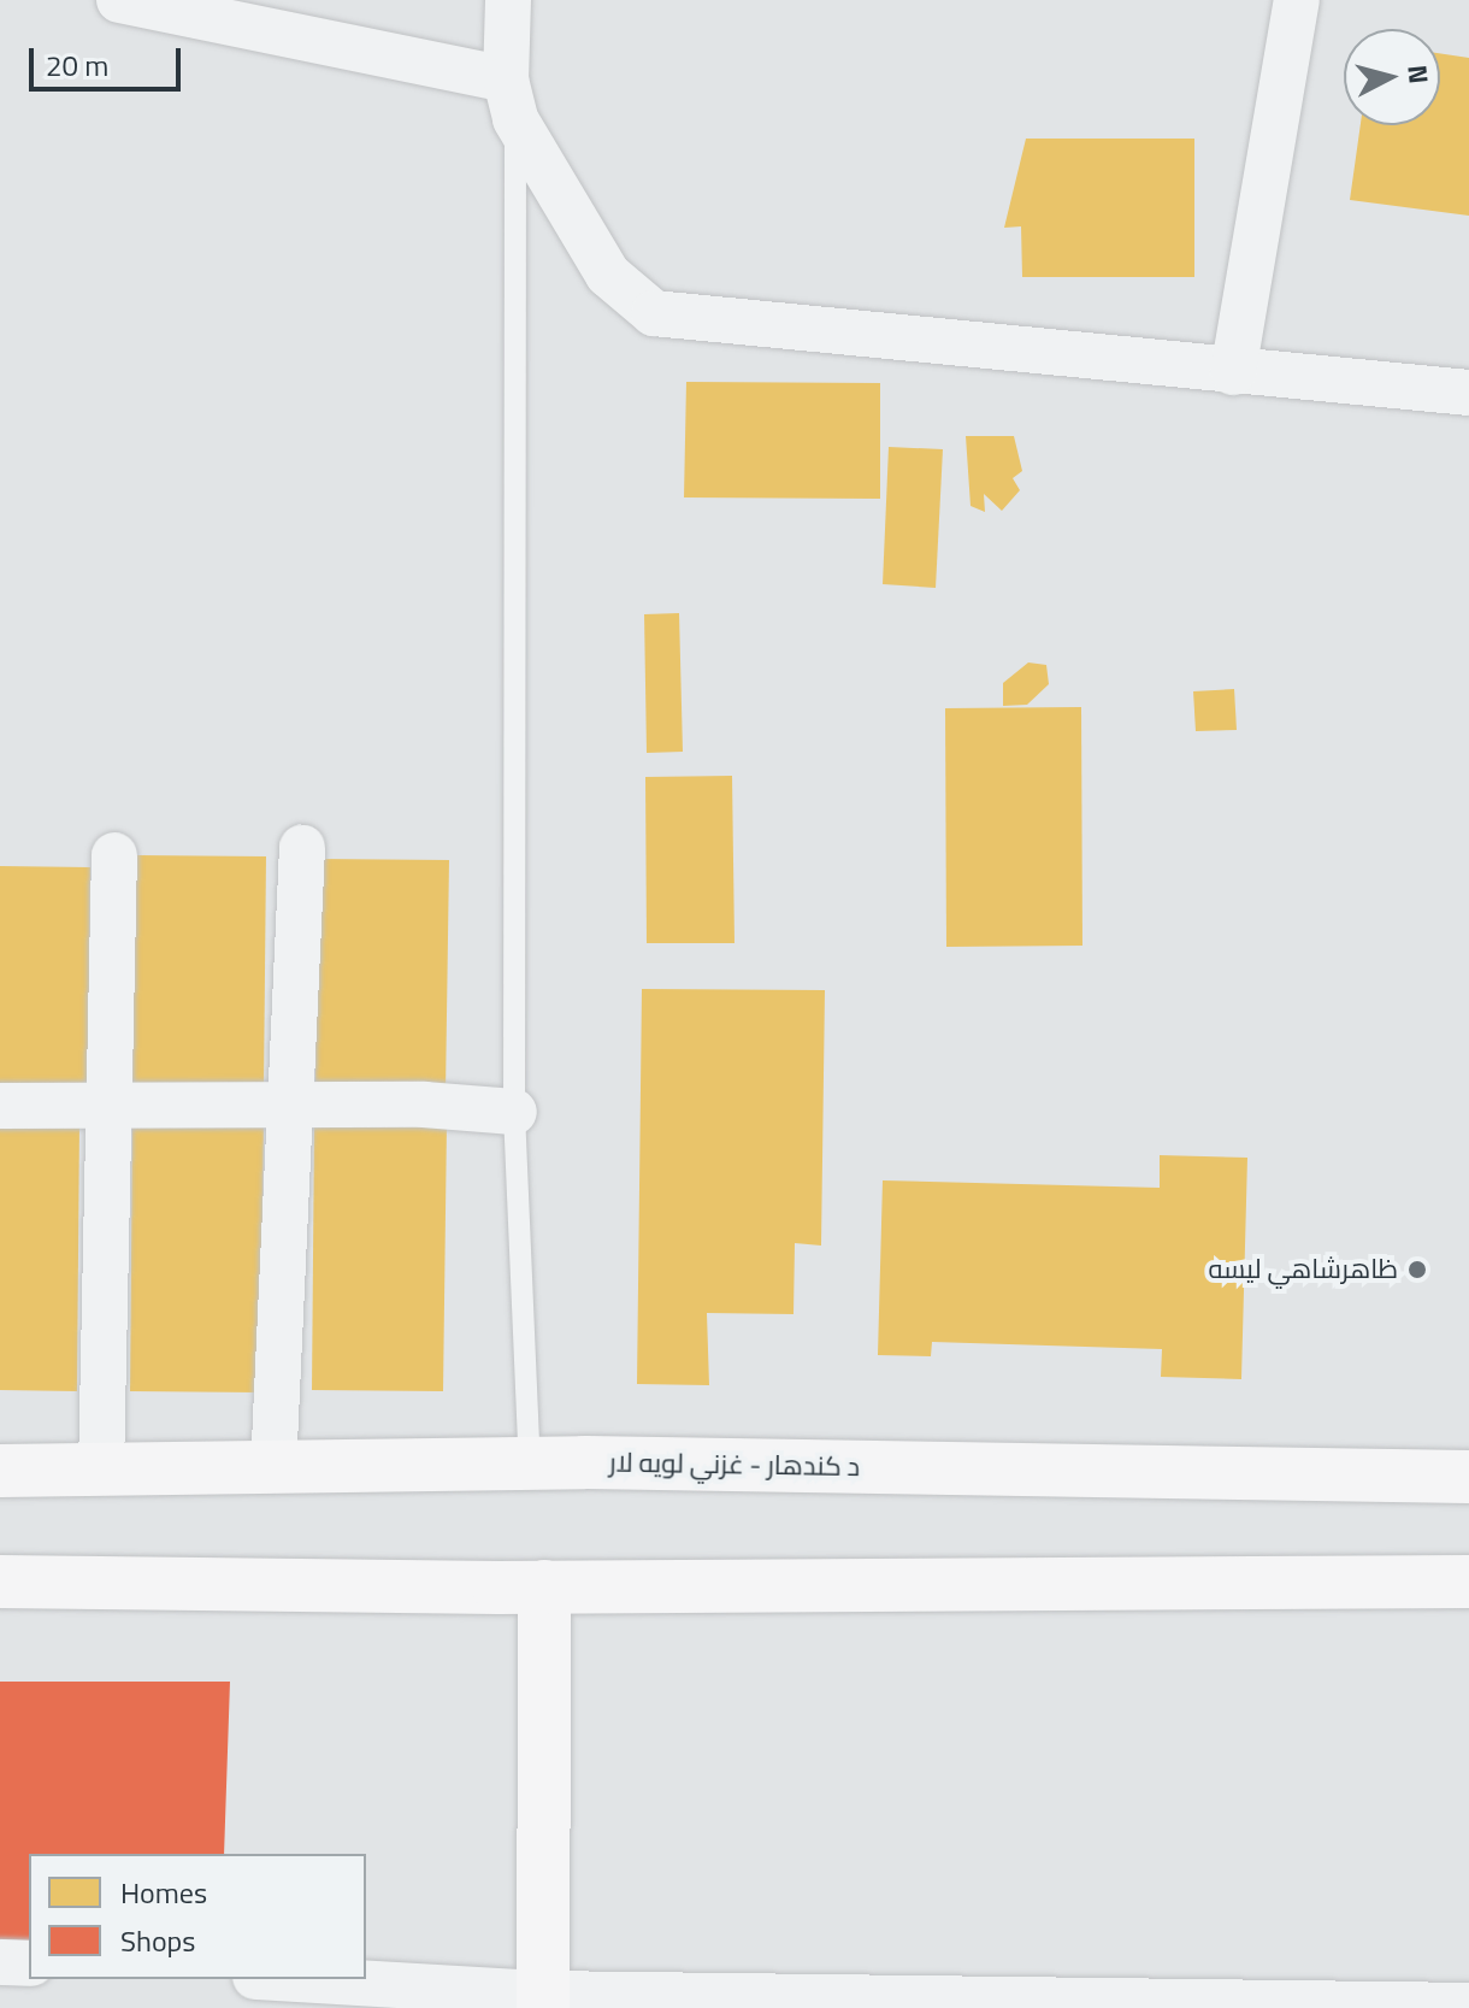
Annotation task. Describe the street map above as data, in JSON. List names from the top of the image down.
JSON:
{
  "streets": {
    "main road": ["د کندهار - غزني لويه لار"]
  },
  "places": ["ظاهرشاهي لیسه"],
  "legend": ["Homes", "Shops"],
  "scale_bar": "20 m",
  "north": "right"
}
